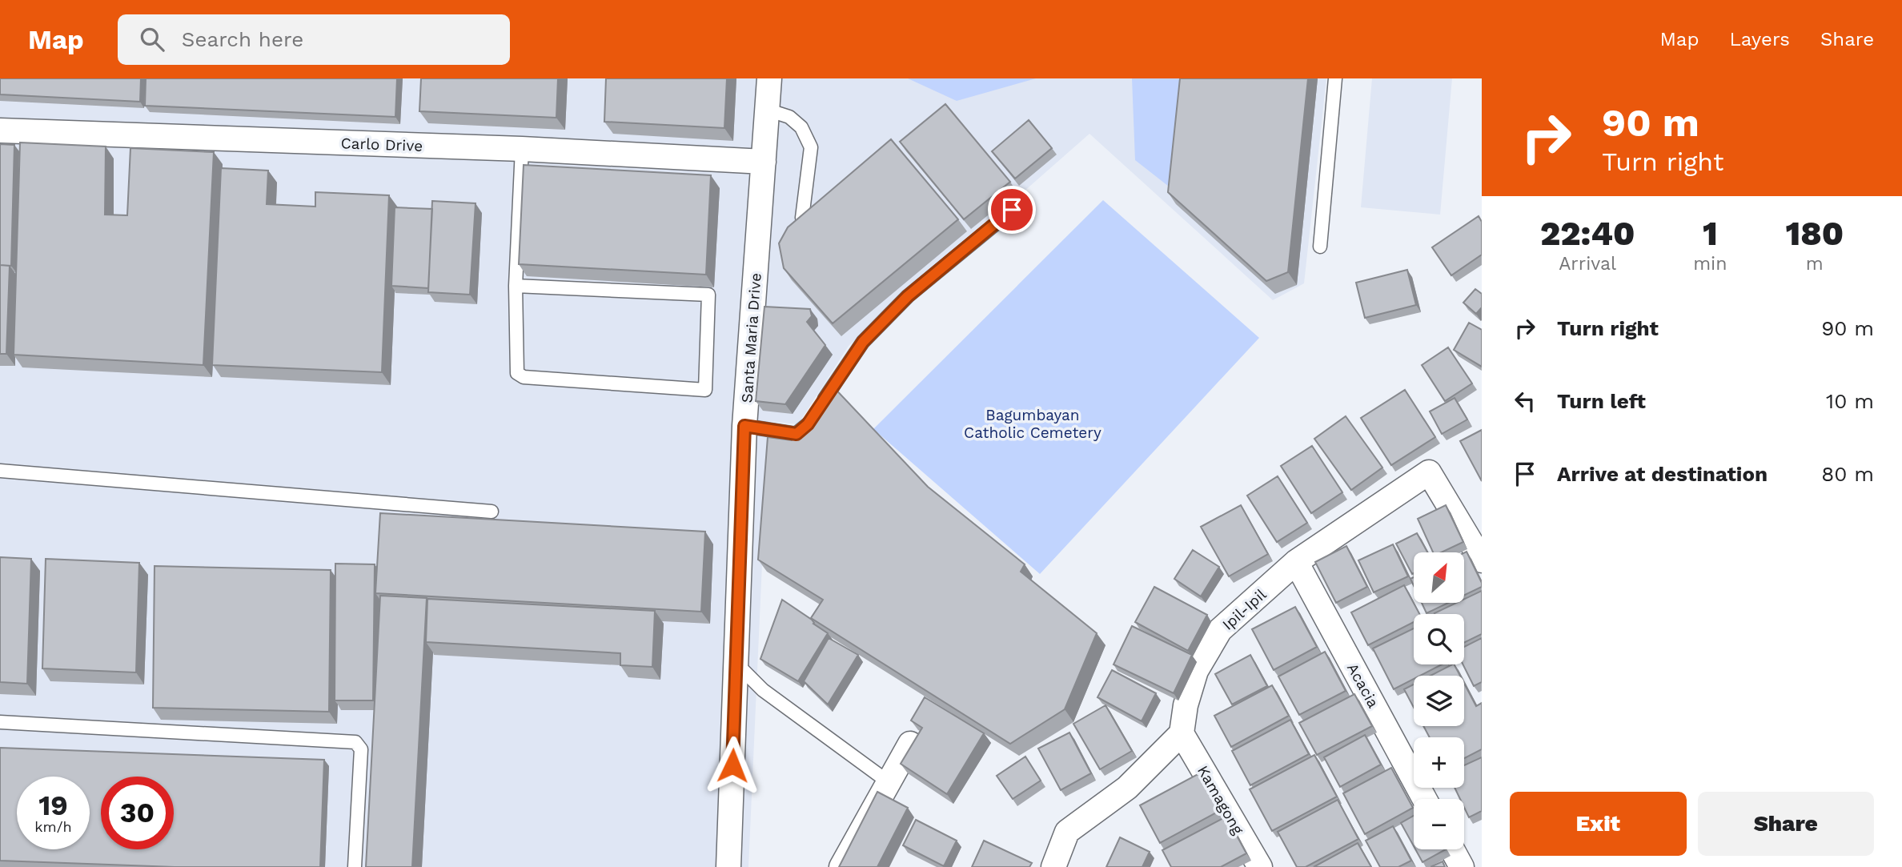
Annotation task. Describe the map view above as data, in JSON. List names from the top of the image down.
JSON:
{
  "streets": {
    "street": [
      "Carlo Drive",
      "Santa Maria Drive",
      "Ipil-Ipil",
      "Acacia",
      "Kamagong"
    ]
  },
  "crossings": [
    ["Carlo Drive", "Santa Maria Drive"],
    ["Ipil-Ipil", "Acacia"],
    ["Ipil-Ipil", "Kamagong"]
  ],
  "parks": ["Bagumbayan Catholic Cemetery"],
  "north": "top right",
  "page": {
    "header": "Map",
    "search": "Search here",
    "nav": ["Map", "Layers", "Share"],
    "turn": ["90 m", "Turn right"],
    "eta": [
      "22:40",
      "Arrival",
      "1",
      "min",
      "180",
      "m"
    ],
    "list": [
      {
        "name": "Turn right",
        "value": "90 m"
      },
      {
        "name": "Turn left",
        "value": "10 m"
      },
      {
        "name": "Arrive at destination",
        "value": "80 m"
      }
    ],
    "map_buttons": ["+", "−"],
    "speed": "19 km/h",
    "limit": "30",
    "buttons": ["Exit", "Share"]
  }
}
